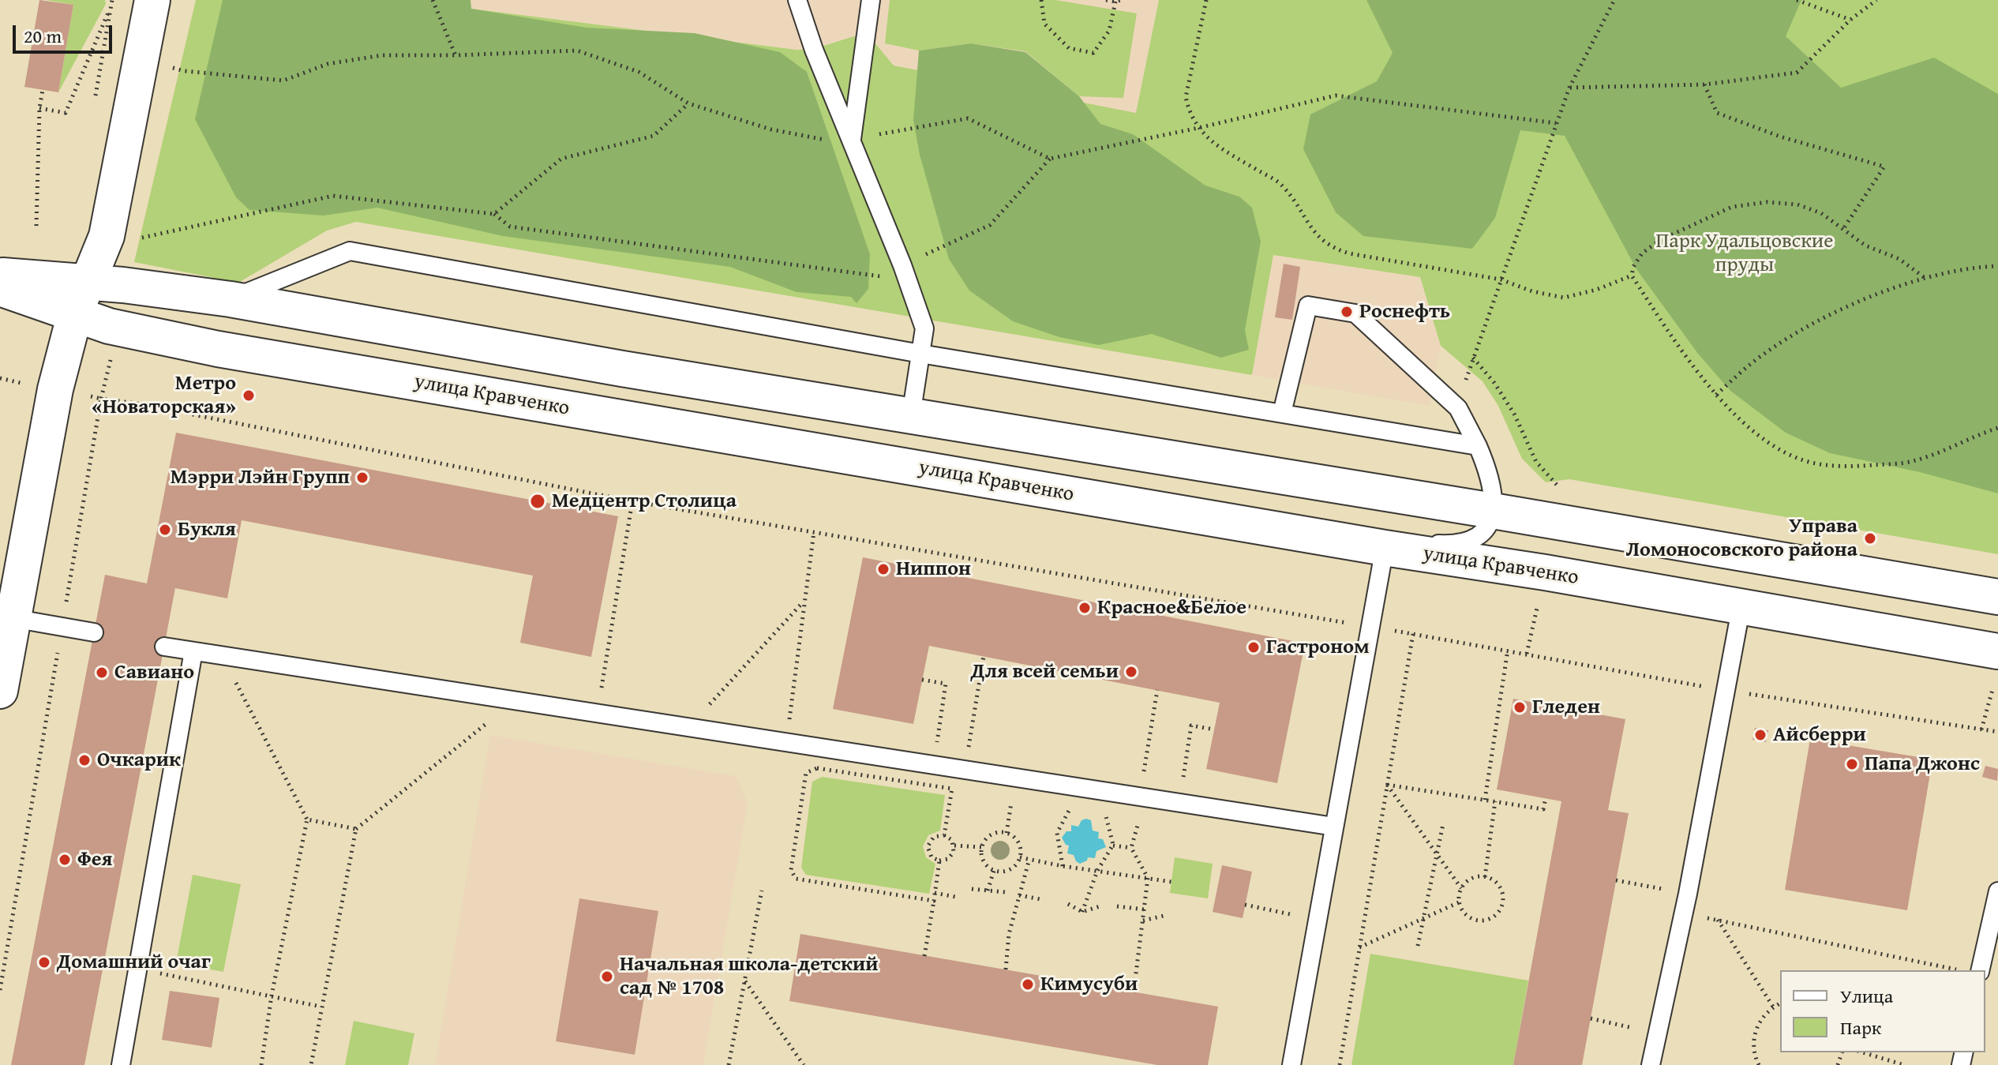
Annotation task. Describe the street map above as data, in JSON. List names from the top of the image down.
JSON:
{
  "streets": {
    "street": ["улица Кравченко"]
  },
  "parks": ["Парк Удальцовские пруды"],
  "places": [
    "Роснефть",
    "Метро «Новаторская»",
    "Мэрри Лэйн Групп",
    "Медцентр Столица",
    "Букля",
    "Управа Ломоносовского района",
    "Ниппон",
    "Красное&Белое",
    "Гастроном",
    "Для всей семьи",
    "Савиано",
    "Гледен",
    "Айсберри",
    "Очкарик",
    "Папа Джонс",
    "Фея",
    "Домашний очаг",
    "Начальная школа-детский сад № 1708",
    "Кимусуби"
  ],
  "legend": ["Улица", "Парк"],
  "scale_bar": "20 m"
}
